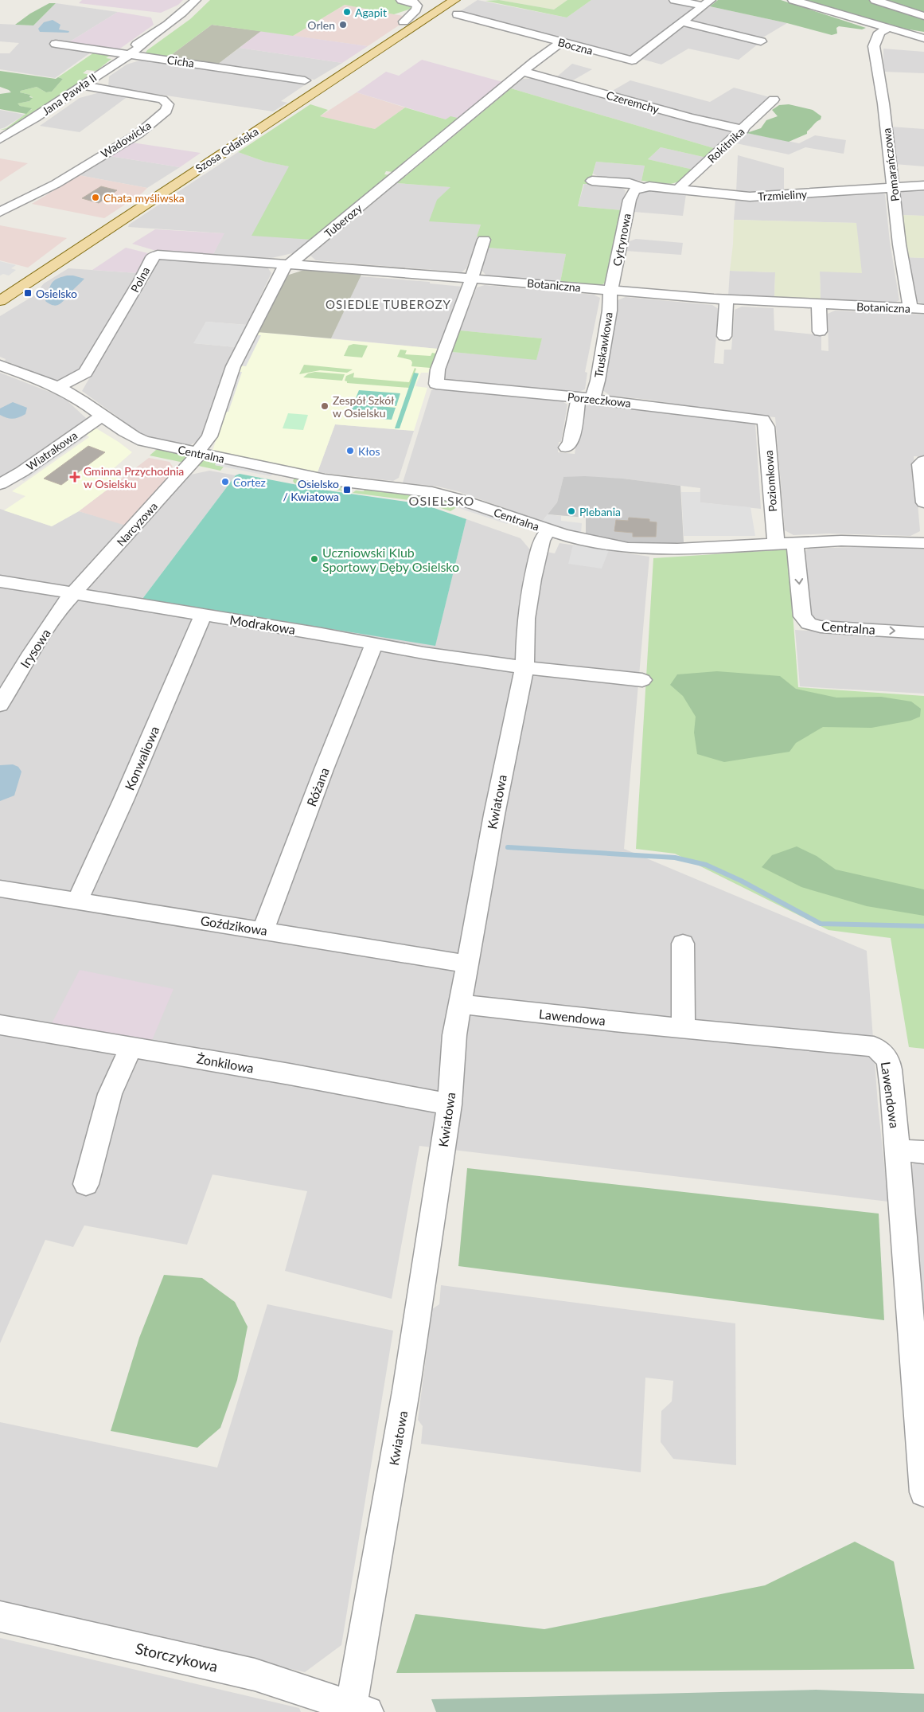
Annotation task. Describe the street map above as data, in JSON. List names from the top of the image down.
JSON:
{
  "streets": {
    "main road": ["Szosa Gdańska"],
    "street": [
      "Boczna",
      "Cicha",
      "Jana Pawła II",
      "Czeremchy",
      "Wadowicka",
      "Rokitnika",
      "Pomarańczowa",
      "Trzmieliny",
      "Tuberozy",
      "Cytrynowa",
      "Polna",
      "Botaniczna",
      "Truskawkowa",
      "Porzeczkowa",
      "Wiatrakowa",
      "Centralna",
      "Poziomkowa",
      "Narcyzowa",
      "Modrakowa",
      "Irysowa",
      "Konwaliowa",
      "Różana",
      "Kwiatowa",
      "Goździkowa",
      "Lawendowa",
      "Żonkilowa",
      "Storczykowa"
    ]
  },
  "crossings": [
    ["Boczna", "Tuberozy"],
    ["Cicha", "Jana Pawła II"],
    ["Cicha", "Szosa Gdańska"],
    ["Jana Pawła II", "Wadowicka"],
    ["Czeremchy", "Rokitnika"],
    ["Czeremchy", "Tuberozy"],
    ["Rokitnika", "Trzmieliny"],
    ["Pomarańczowa", "Trzmieliny"],
    ["Pomarańczowa", "Botaniczna"],
    ["Trzmieliny", "Cytrynowa"],
    ["Tuberozy", "Polna"],
    ["Tuberozy", "Botaniczna"],
    ["Tuberozy", "Centralna"],
    ["Tuberozy", "Narcyzowa"],
    ["Cytrynowa", "Botaniczna"],
    ["Cytrynowa", "Truskawkowa"],
    ["Polna", "Botaniczna"],
    ["Polna", "Centralna"],
    ["Botaniczna", "Truskawkowa"],
    ["Botaniczna", "Porzeczkowa"],
    ["Truskawkowa", "Porzeczkowa"],
    ["Porzeczkowa", "Poziomkowa"],
    ["Wiatrakowa", "Centralna"],
    ["Centralna", "Poziomkowa"],
    ["Centralna", "Narcyzowa"],
    ["Centralna", "Kwiatowa"],
    ["Narcyzowa", "Modrakowa"],
    ["Narcyzowa", "Irysowa"],
    ["Modrakowa", "Irysowa"],
    ["Modrakowa", "Konwaliowa"],
    ["Modrakowa", "Różana"],
    ["Modrakowa", "Kwiatowa"],
    ["Konwaliowa", "Goździkowa"],
    ["Różana", "Goździkowa"],
    ["Kwiatowa", "Goździkowa"],
    ["Kwiatowa", "Lawendowa"],
    ["Kwiatowa", "Żonkilowa"],
    ["Kwiatowa", "Storczykowa"]
  ],
  "districts": ["OSIEDLE TUBEROZY", "OSIELSKO"],
  "places": {
    "other": [
      "Agapit",
      "Orlen",
      "Chata myśliwska",
      "Zespół Szkół w Osielsku",
      "Kłos",
      "Cortez",
      "Plebania",
      "Uczniowski Klub Sportowy Dęby Osielsko"
    ],
    "transit": ["Osielsko", "Osielsko / Kwiatowa"],
    "health": ["Gminna Przychodnia w Osielsku"]
  }
}
